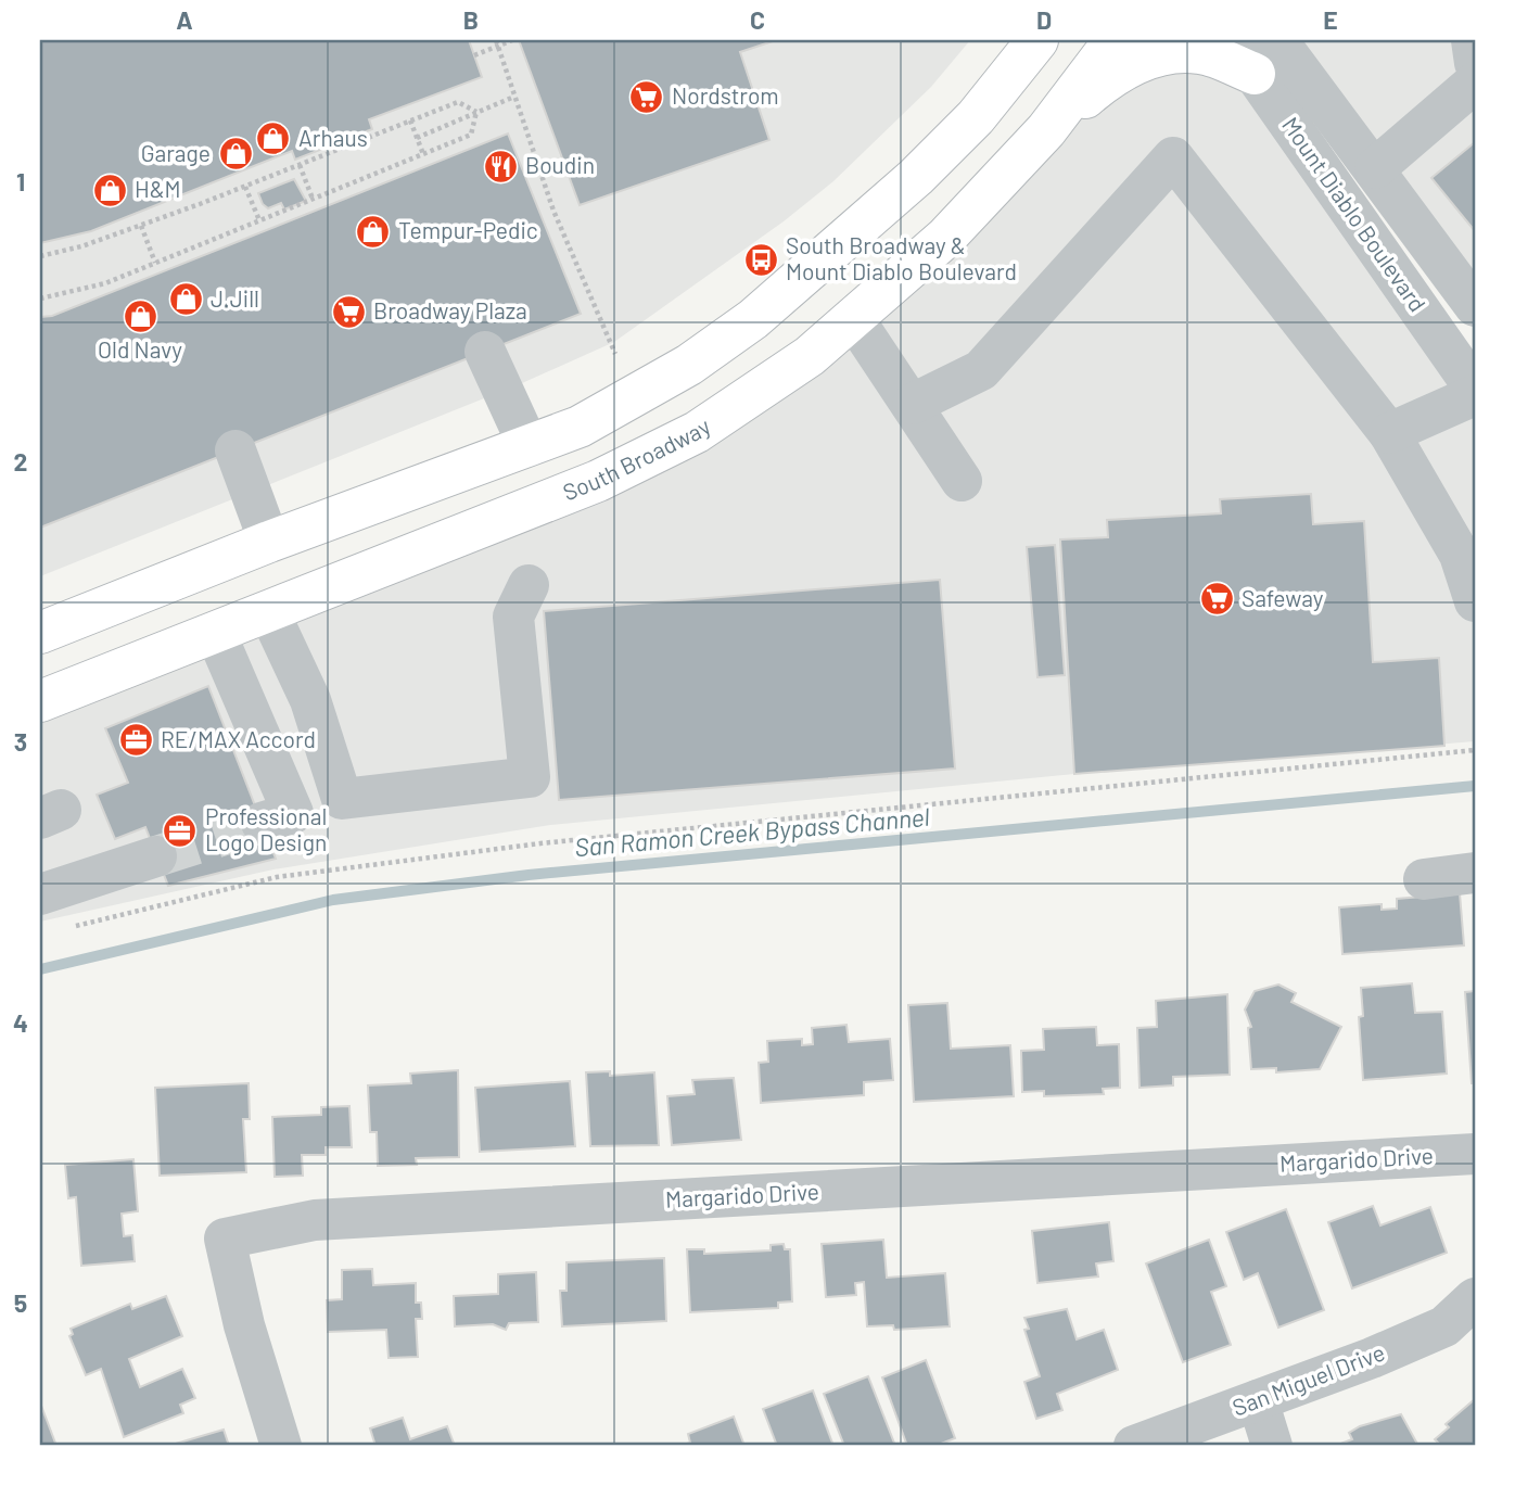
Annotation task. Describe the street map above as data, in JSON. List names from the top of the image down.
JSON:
{
  "streets": {
    "main road": ["South Broadway"],
    "street": ["Mount Diablo Boulevard", "Margarido Drive", "San Miguel Drive"]
  },
  "water": ["San Ramon Creek Bypass Channel"],
  "places": {
    "supermarket": ["Nordstrom", "Broadway Plaza", "Safeway"],
    "shop": [
      "Arhaus",
      "Garage",
      "H&M",
      "Tempur-Pedic",
      "J.Jill",
      "Old Navy"
    ],
    "restaurant": ["Boudin"],
    "bus stop": ["South Broadway & Mount Diablo Boulevard"],
    "office": ["RE/MAX Accord", "Professional Logo Design"]
  },
  "grid": {
    "columns": [
      "A",
      "B",
      "C",
      "D",
      "E"
    ],
    "rows": [
      "1",
      "2",
      "3",
      "4",
      "5"
    ]
  }
}
